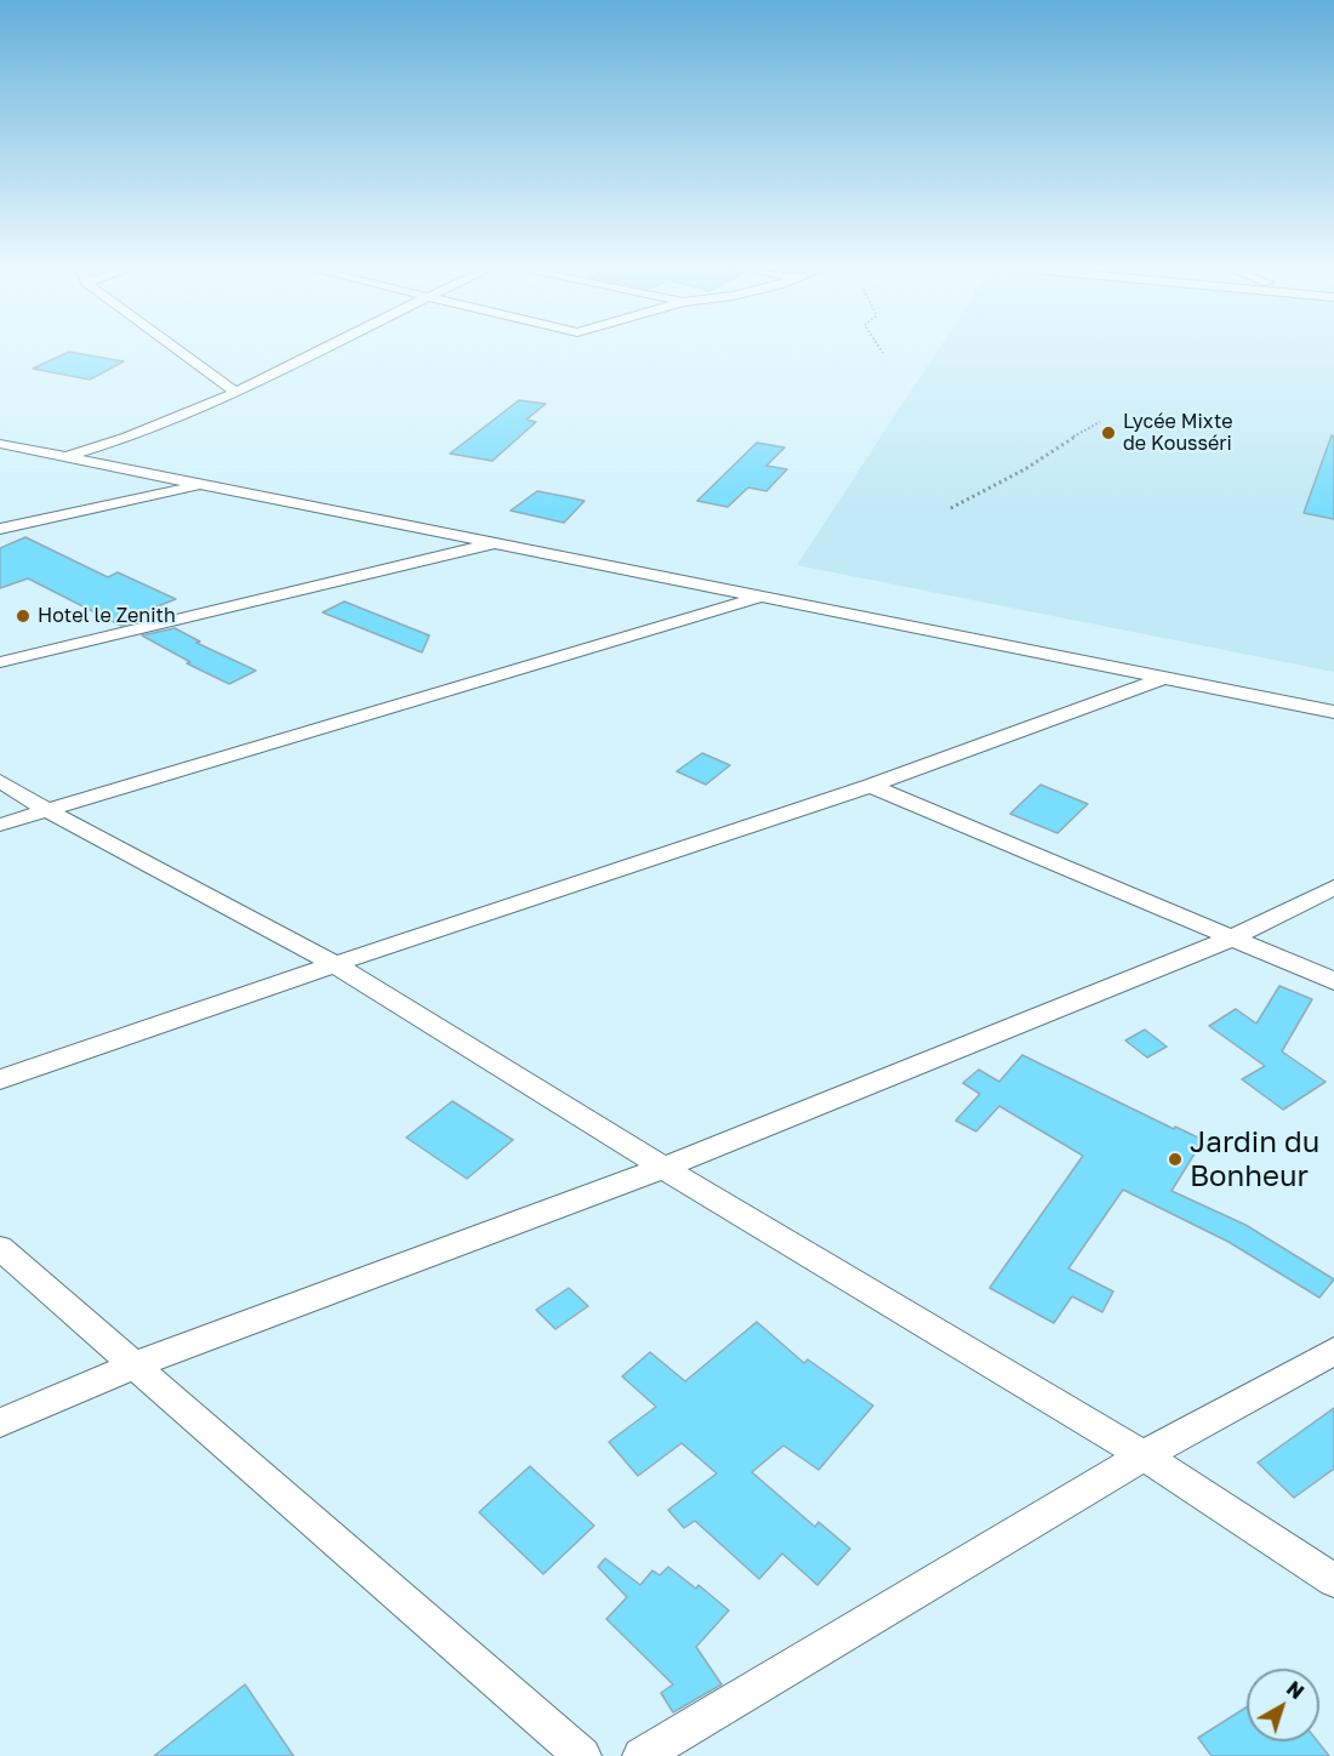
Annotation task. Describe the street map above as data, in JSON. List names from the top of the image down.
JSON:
{
  "places": ["Lycée Mixte de Kousséri", "Hotel le Zenith", "Jardin du Bonheur"],
  "north": "top right"
}
